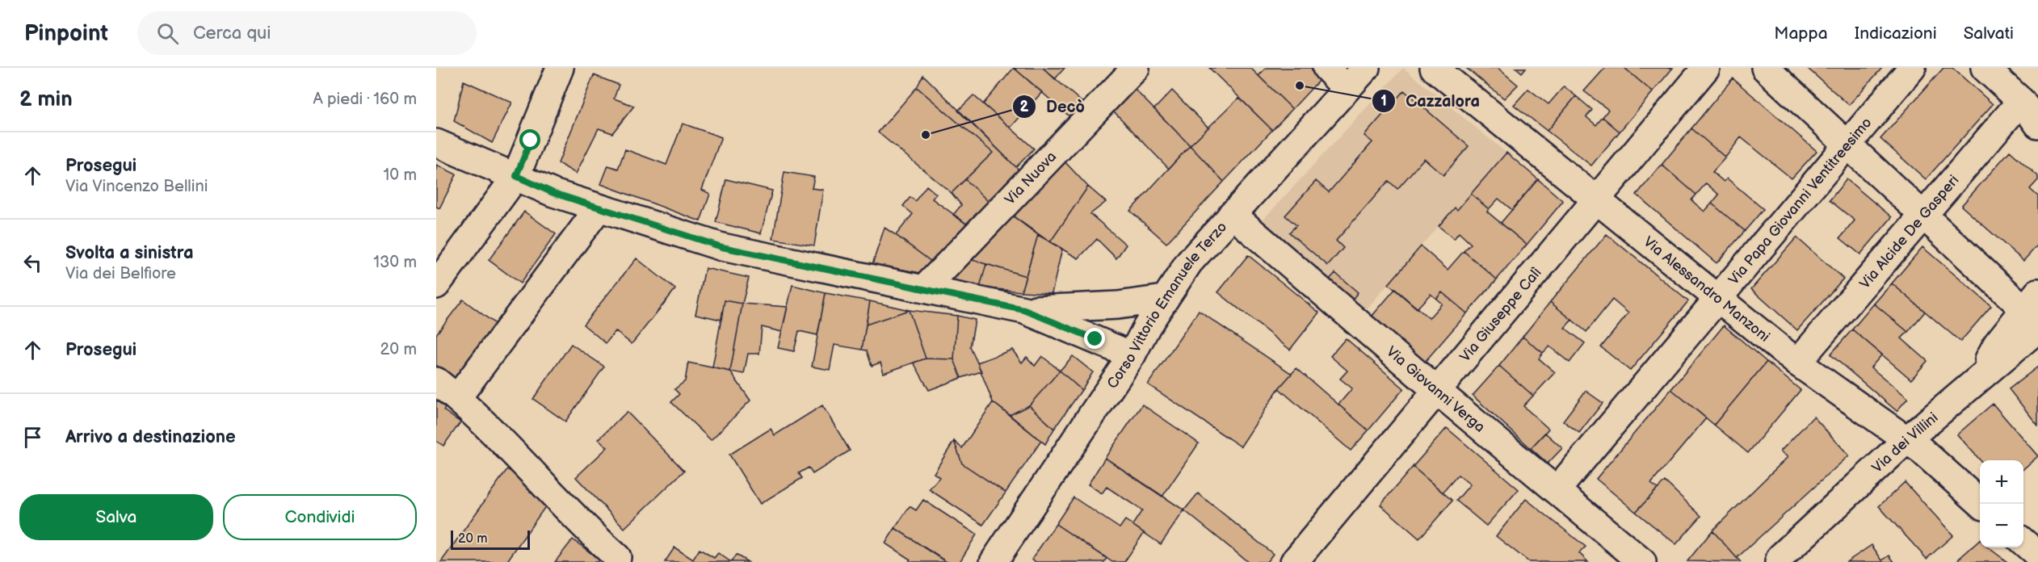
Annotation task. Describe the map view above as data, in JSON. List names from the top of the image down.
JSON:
{
  "streets": {
    "street": [
      "Via Nuova",
      "Via Papa Giovanni Ventitreesimo",
      "Via Alcide De Gasperi",
      "Via Alessandro Manzoni",
      "Corso Vittorio Emanuele Terzo",
      "Via Giuseppe Calì",
      "Via Giovanni Verga",
      "Via dei Villini"
    ]
  },
  "crossings": [
    ["Via Papa Giovanni Ventitreesimo", "Via Alessandro Manzoni"],
    ["Via Papa Giovanni Ventitreesimo", "Via Giovanni Verga"],
    ["Via Alcide De Gasperi", "Via Alessandro Manzoni"],
    ["Via Alessandro Manzoni", "Via Giuseppe Calì"],
    ["Via Alessandro Manzoni", "Via dei Villini"],
    ["Corso Vittorio Emanuele Terzo", "Via Giovanni Verga"],
    ["Via Giuseppe Calì", "Via Giovanni Verga"]
  ],
  "places": ["Cazzalora", "Decò"],
  "scale_bar": "20 m",
  "page": {
    "header": "Pinpoint",
    "search": "Cerca qui",
    "nav": ["Mappa", "Indicazioni", "Salvati"],
    "heading": ["2 min", "A piedi · 160 m"],
    "list": [
      ["Prosegui", "Via Vincenzo Bellini", "10 m"],
      ["Svolta a sinistra", "Via dei Belfiore", "130 m"],
      ["Prosegui", "20 m"],
      "Arrivo a destinazione"
    ],
    "map_buttons": ["+", "−"],
    "buttons": ["Salva", "Condividi"],
    "scale": "20 m"
  }
}
